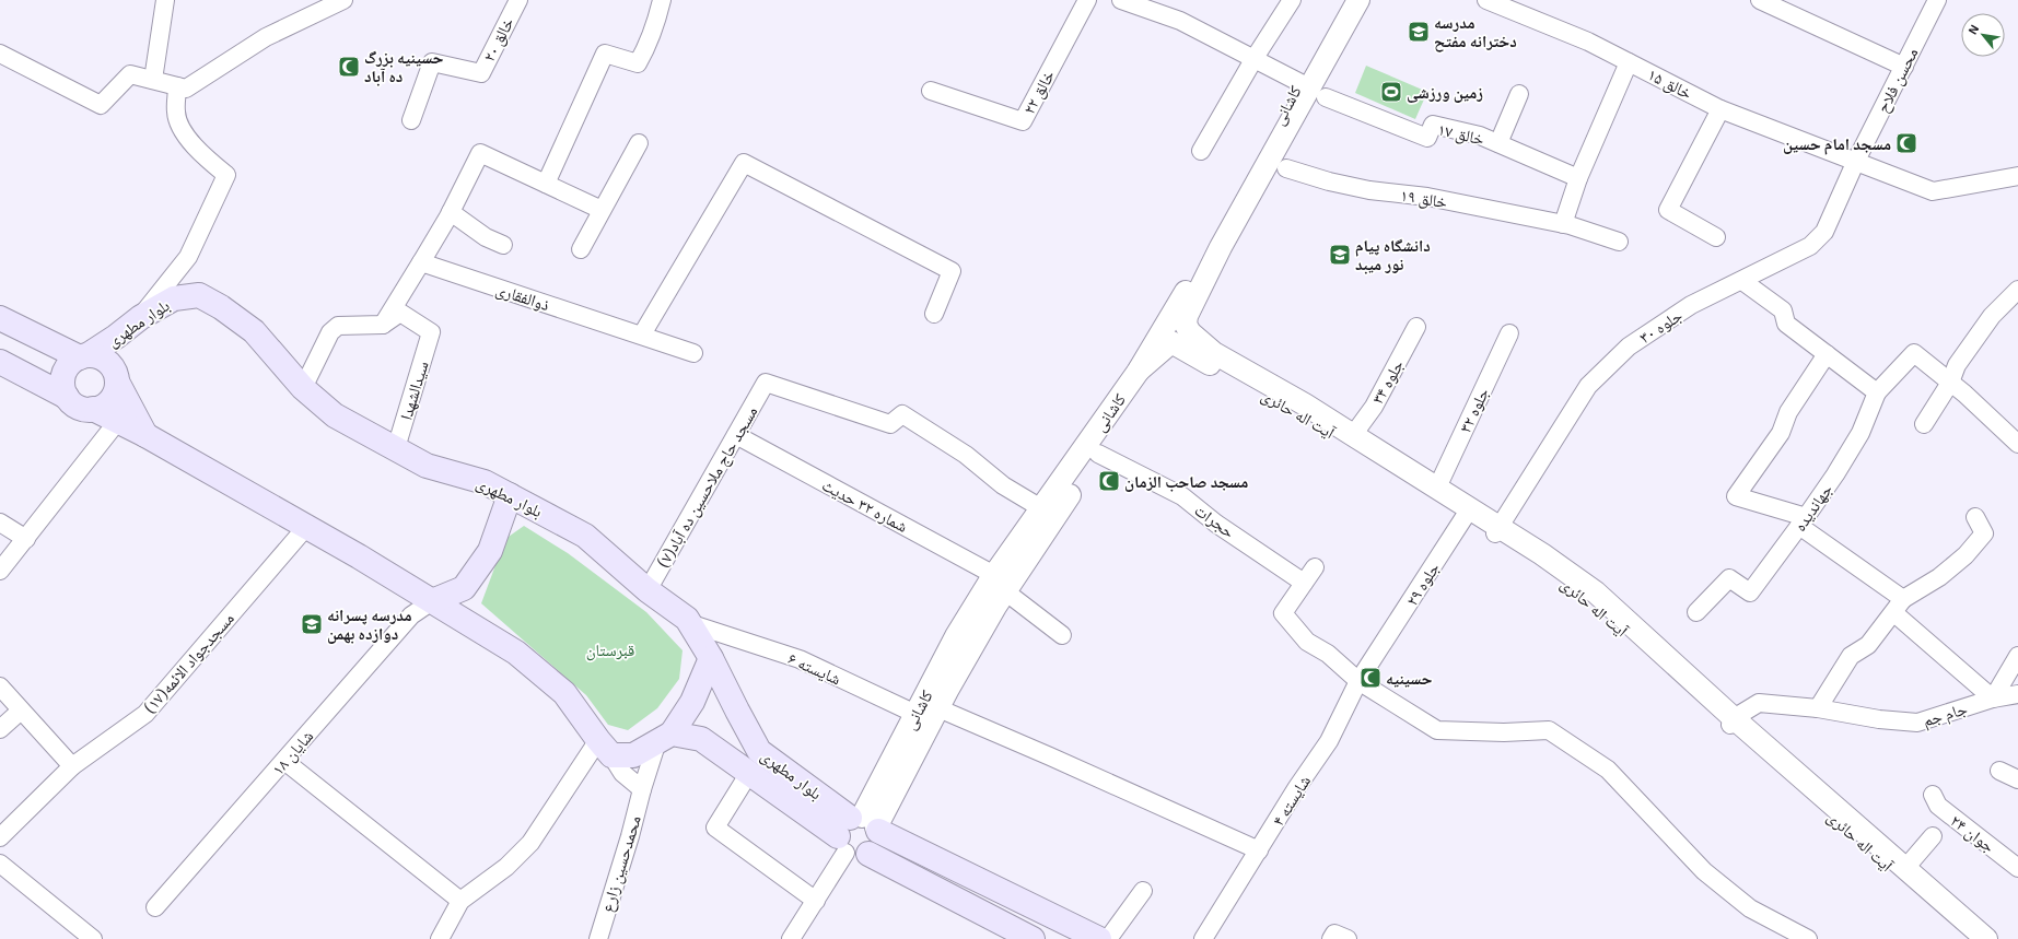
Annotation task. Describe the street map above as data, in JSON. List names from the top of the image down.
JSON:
{
  "streets": {
    "main road": ["بلوار مطهری"],
    "street": [
      "خالق ۲۰",
      "محسن فلاح",
      "خالق ۱۵",
      "خالق ۲۲",
      "کاشانی",
      "خالق ۱۷",
      "خالق ۱۹",
      "ذوالفقاری",
      "جلوه ۳۰",
      "جلوه ۳۴",
      "سیدالشهدا",
      "جلوه ۳۲",
      "آیت اله حائری",
      "مسجد حاج ملاحسین ده آباد(۷)",
      "شماره ۳۲ حدیث",
      "جهاندیده",
      "حجرات",
      "جلوه ۲۹",
      "مسجدجواد الائمه(۱۷)",
      "شایسته ۶",
      "جام جم",
      "شایان ۱۸",
      "شایسته ۴",
      "جوان ۲۴",
      "محمدحسین زارع"
    ]
  },
  "crossings": [
    ["محسن فلاح", "خالق ۱۵"],
    ["محسن فلاح", "جلوه ۳۰"],
    ["خالق ۱۵", "جلوه ۳۰"],
    ["کاشانی", "خالق ۱۷"],
    ["کاشانی", "بلوار مطهری"],
    ["کاشانی", "آیت اله حائری"],
    ["کاشانی", "مسجد حاج ملاحسین ده آباد(۷)"],
    ["کاشانی", "شماره ۳۲ حدیث"],
    ["کاشانی", "حجرات"],
    ["کاشانی", "شایسته ۶"],
    ["بلوار مطهری", "سیدالشهدا"],
    ["بلوار مطهری", "مسجد حاج ملاحسین ده آباد(۷)"],
    ["بلوار مطهری", "شایسته ۶"],
    ["بلوار مطهری", "محمدحسین زارع"],
    ["جلوه ۳۰", "آیت اله حائری"],
    ["جلوه ۳۴", "آیت اله حائری"],
    ["جلوه ۳۲", "آیت اله حائری"],
    ["آیت اله حائری", "جلوه ۲۹"],
    ["آیت اله حائری", "جام جم"],
    ["مسجد حاج ملاحسین ده آباد(۷)", "شماره ۳۲ حدیث"],
    ["جلوه ۲۹", "شایسته ۴"]
  ],
  "parks": ["قبرستان"],
  "places": {
    "school or university": ["مدرسه دخترانه مفتح", "دانشگاه پیام نور میبد", "مدرسه پسرانه دوازده بهمن"],
    "mosque": [
      "حسینیه بزرگ ده آباد",
      "مسجد امام حسین",
      "مسجد صاحب الزمان",
      "حسینیه"
    ],
    "sports": ["زمین ورزشی"]
  },
  "north": "top left"
}
